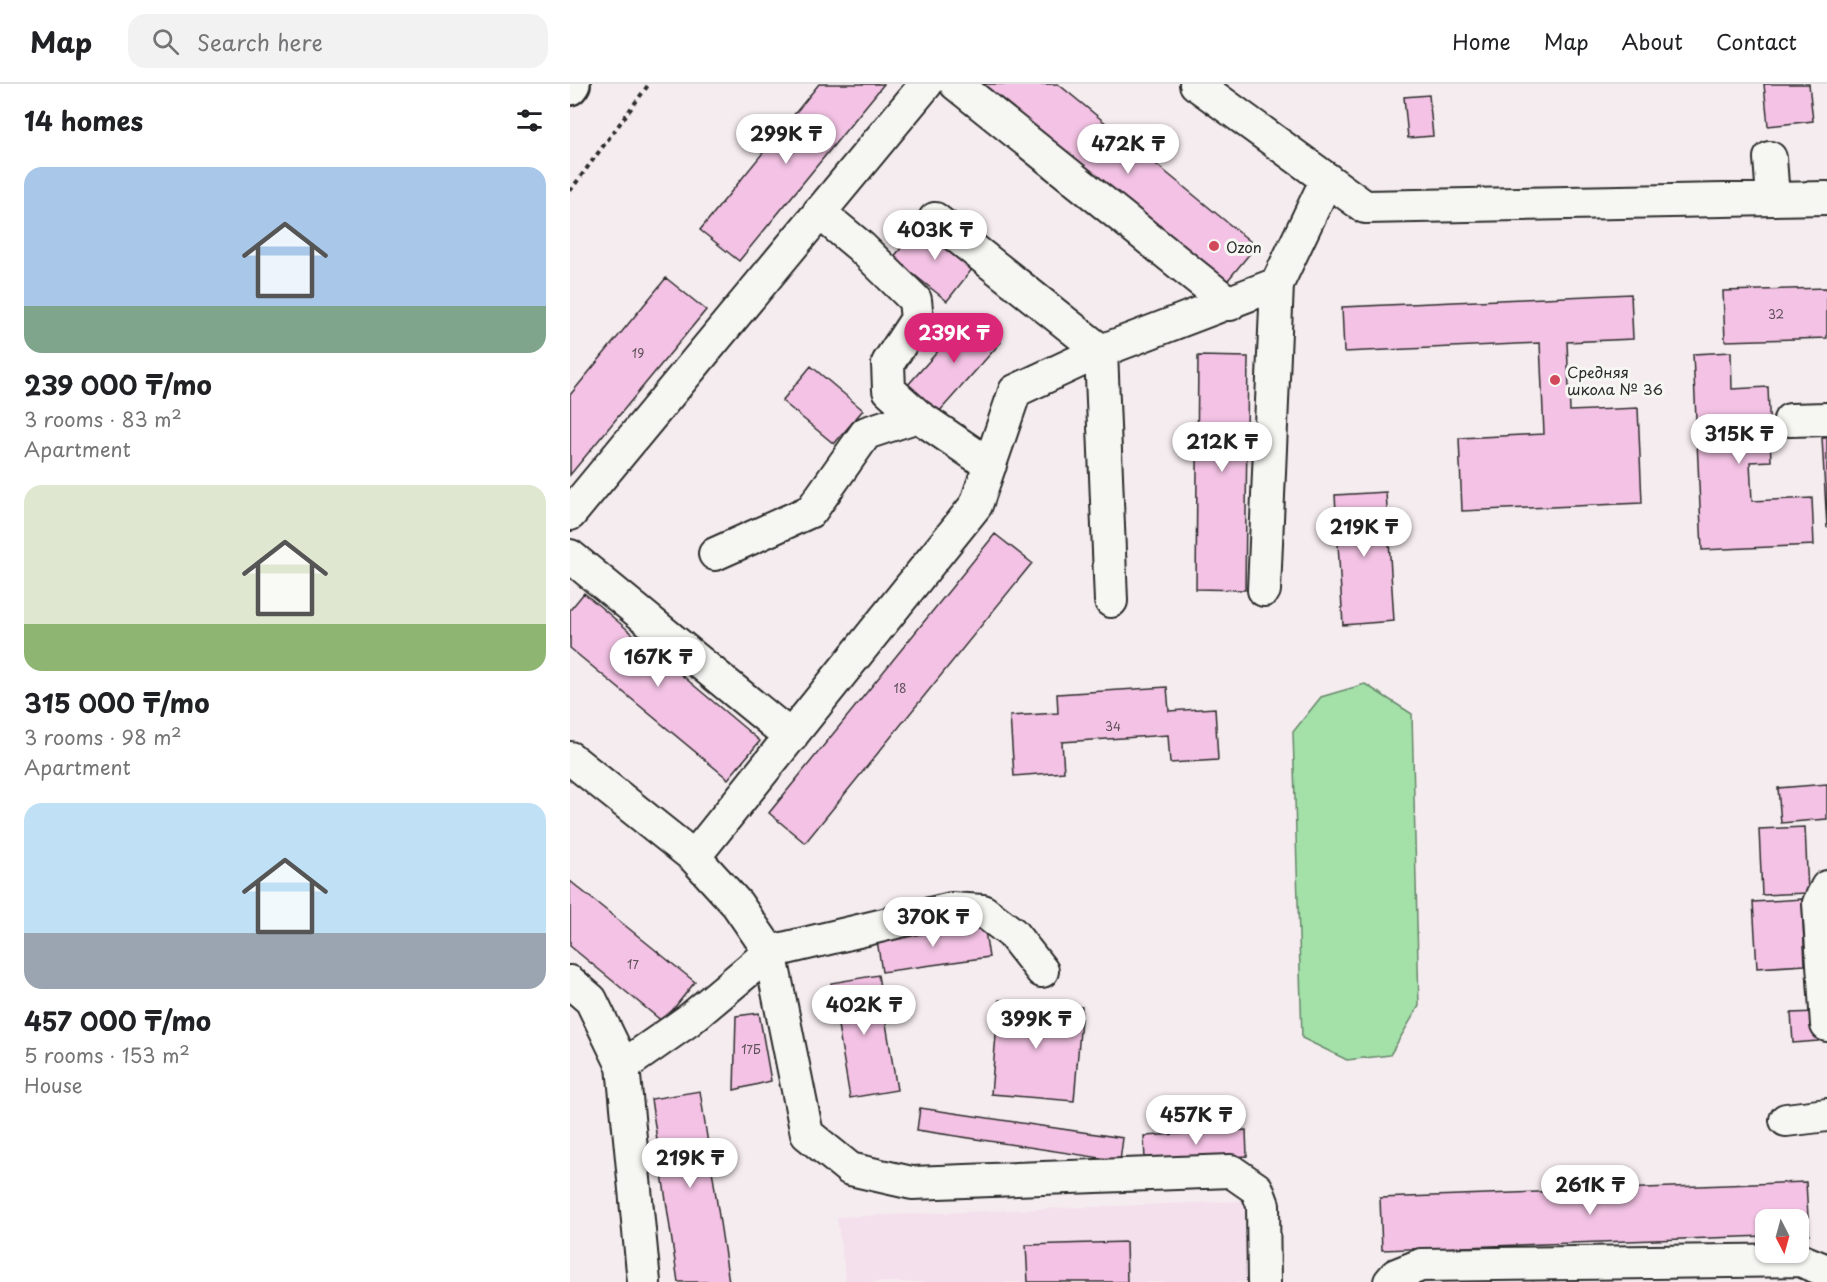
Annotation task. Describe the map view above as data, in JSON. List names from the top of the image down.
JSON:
{
  "places": ["Ozon", "Средняя школа № 36"],
  "house_numbers": [
    "32",
    "19",
    "18",
    "34",
    "17",
    "17Б"
  ],
  "north": "bottom",
  "page": {
    "header": "Map",
    "search": "Search here",
    "nav": [
      "Home",
      "Map",
      "About",
      "Contact"
    ],
    "heading": "14 homes",
    "price": [
      "299K ₸",
      "472K ₸",
      "403K ₸",
      "239K ₸",
      "315K ₸",
      "212K ₸",
      "219K ₸",
      "167K ₸",
      "370K ₸",
      "402K ₸",
      "399K ₸",
      "457K ₸",
      "219K ₸",
      "261K ₸"
    ],
    "list": [
      {
        "name": "239 000 ₸/mo",
        "note": "3 rooms · 83 m² · Apartment"
      },
      {
        "name": "315 000 ₸/mo",
        "note": "3 rooms · 98 m² · Apartment"
      },
      {
        "name": "457 000 ₸/mo",
        "note": "5 rooms · 153 m² · House"
      }
    ]
  }
}
